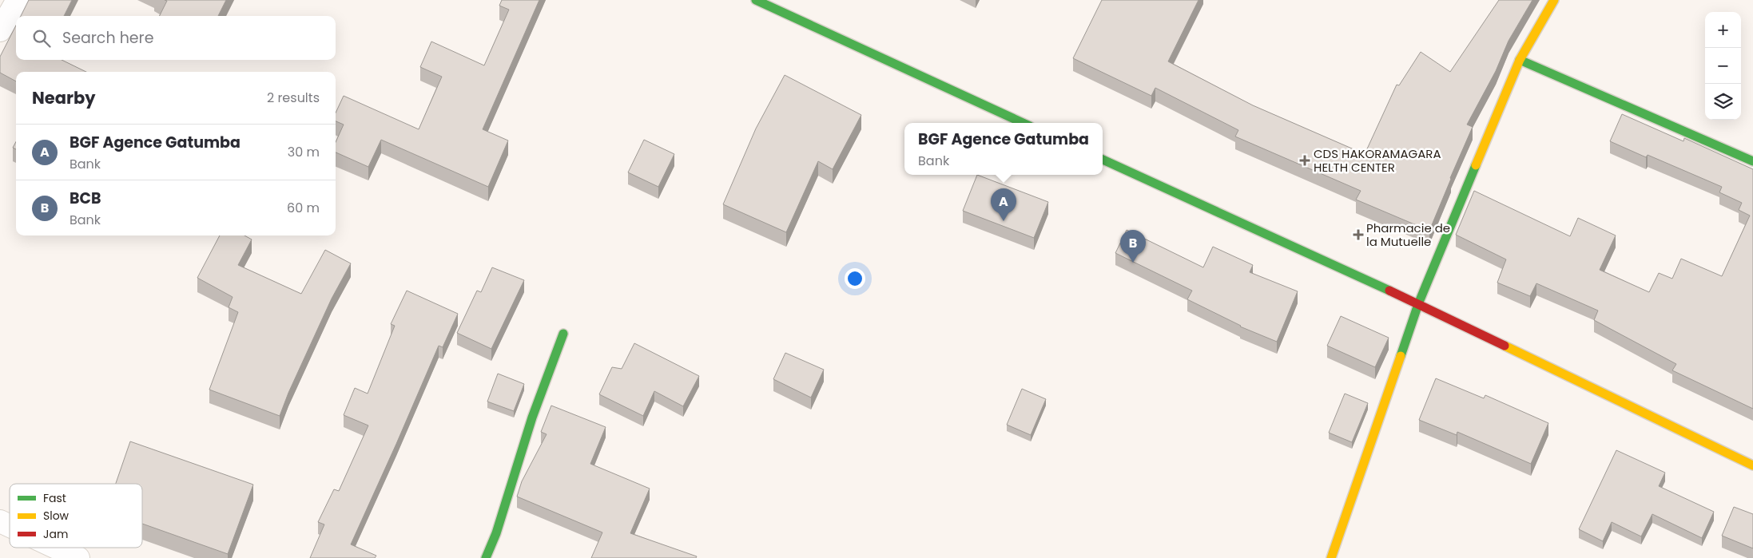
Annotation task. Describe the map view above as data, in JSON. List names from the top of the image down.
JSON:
{
  "places": {
    "health": ["CDS HAKORAMAGARA HELTH CENTER", "Pharmacie de la Mutuelle"]
  },
  "legend": ["Fast", "Slow", "Jam"],
  "page": {
    "map_buttons": ["+", "−"],
    "search": "Search here",
    "heading": ["Nearby", "2 results"],
    "popup": ["BGF Agence Gatumba", "Bank"],
    "list": [
      {
        "mark": "A",
        "name": "BGF Agence Gatumba",
        "note": "Bank",
        "value": "30 m"
      },
      {
        "mark": "B",
        "name": "BCB",
        "note": "Bank",
        "value": "60 m"
      }
    ],
    "pins": ["A", "B"]
  }
}
